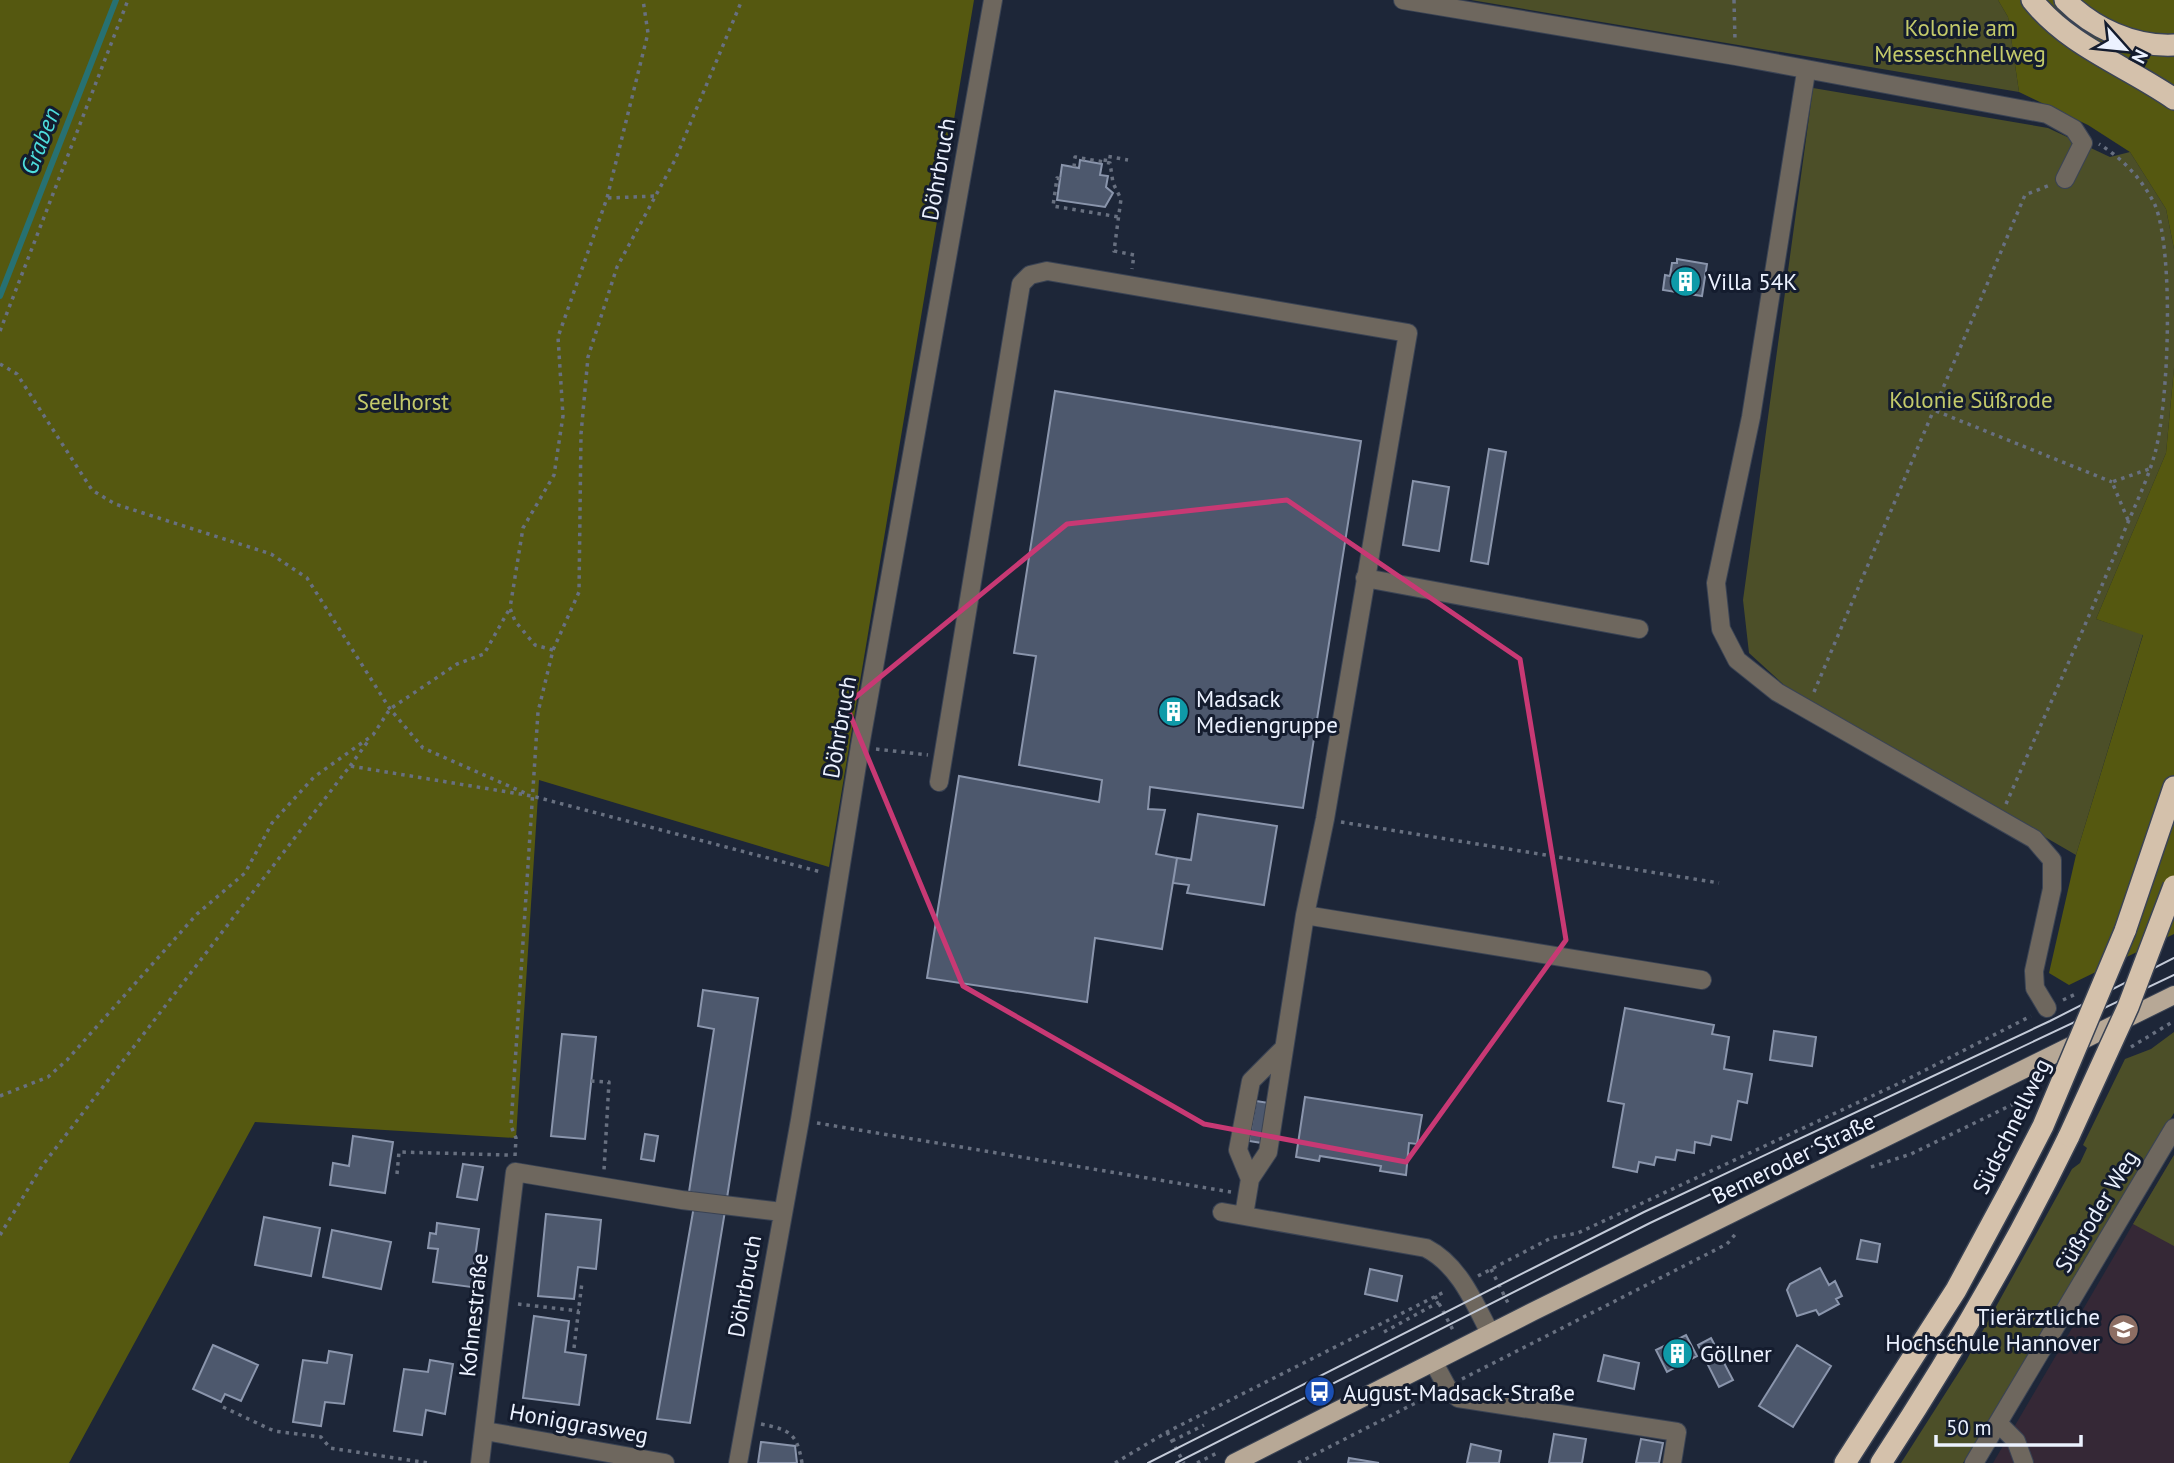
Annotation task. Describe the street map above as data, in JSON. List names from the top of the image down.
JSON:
{
  "streets": {
    "highway": ["Südschnellweg"],
    "main road": ["Bemeroder Straße"],
    "street": [
      "Döhrbruch",
      "Süßroder Weg",
      "Kohnestraße",
      "Honiggrasweg"
    ]
  },
  "crossings": [
    ["Kohnestraße", "Honiggrasweg"]
  ],
  "water": ["Graben"],
  "parks": ["Kolonie am Messeschnellweg", "Kolonie Süßrode", "Seelhorst"],
  "places": {
    "building": ["Villa 54K", "Madsack Mediengruppe", "Göllner"],
    "school or university": ["Tierärztliche Hochschule Hannover"],
    "bus stop": ["August-Madsack-Straße"]
  },
  "scale_bar": "50 m",
  "north": "bottom right"
}
